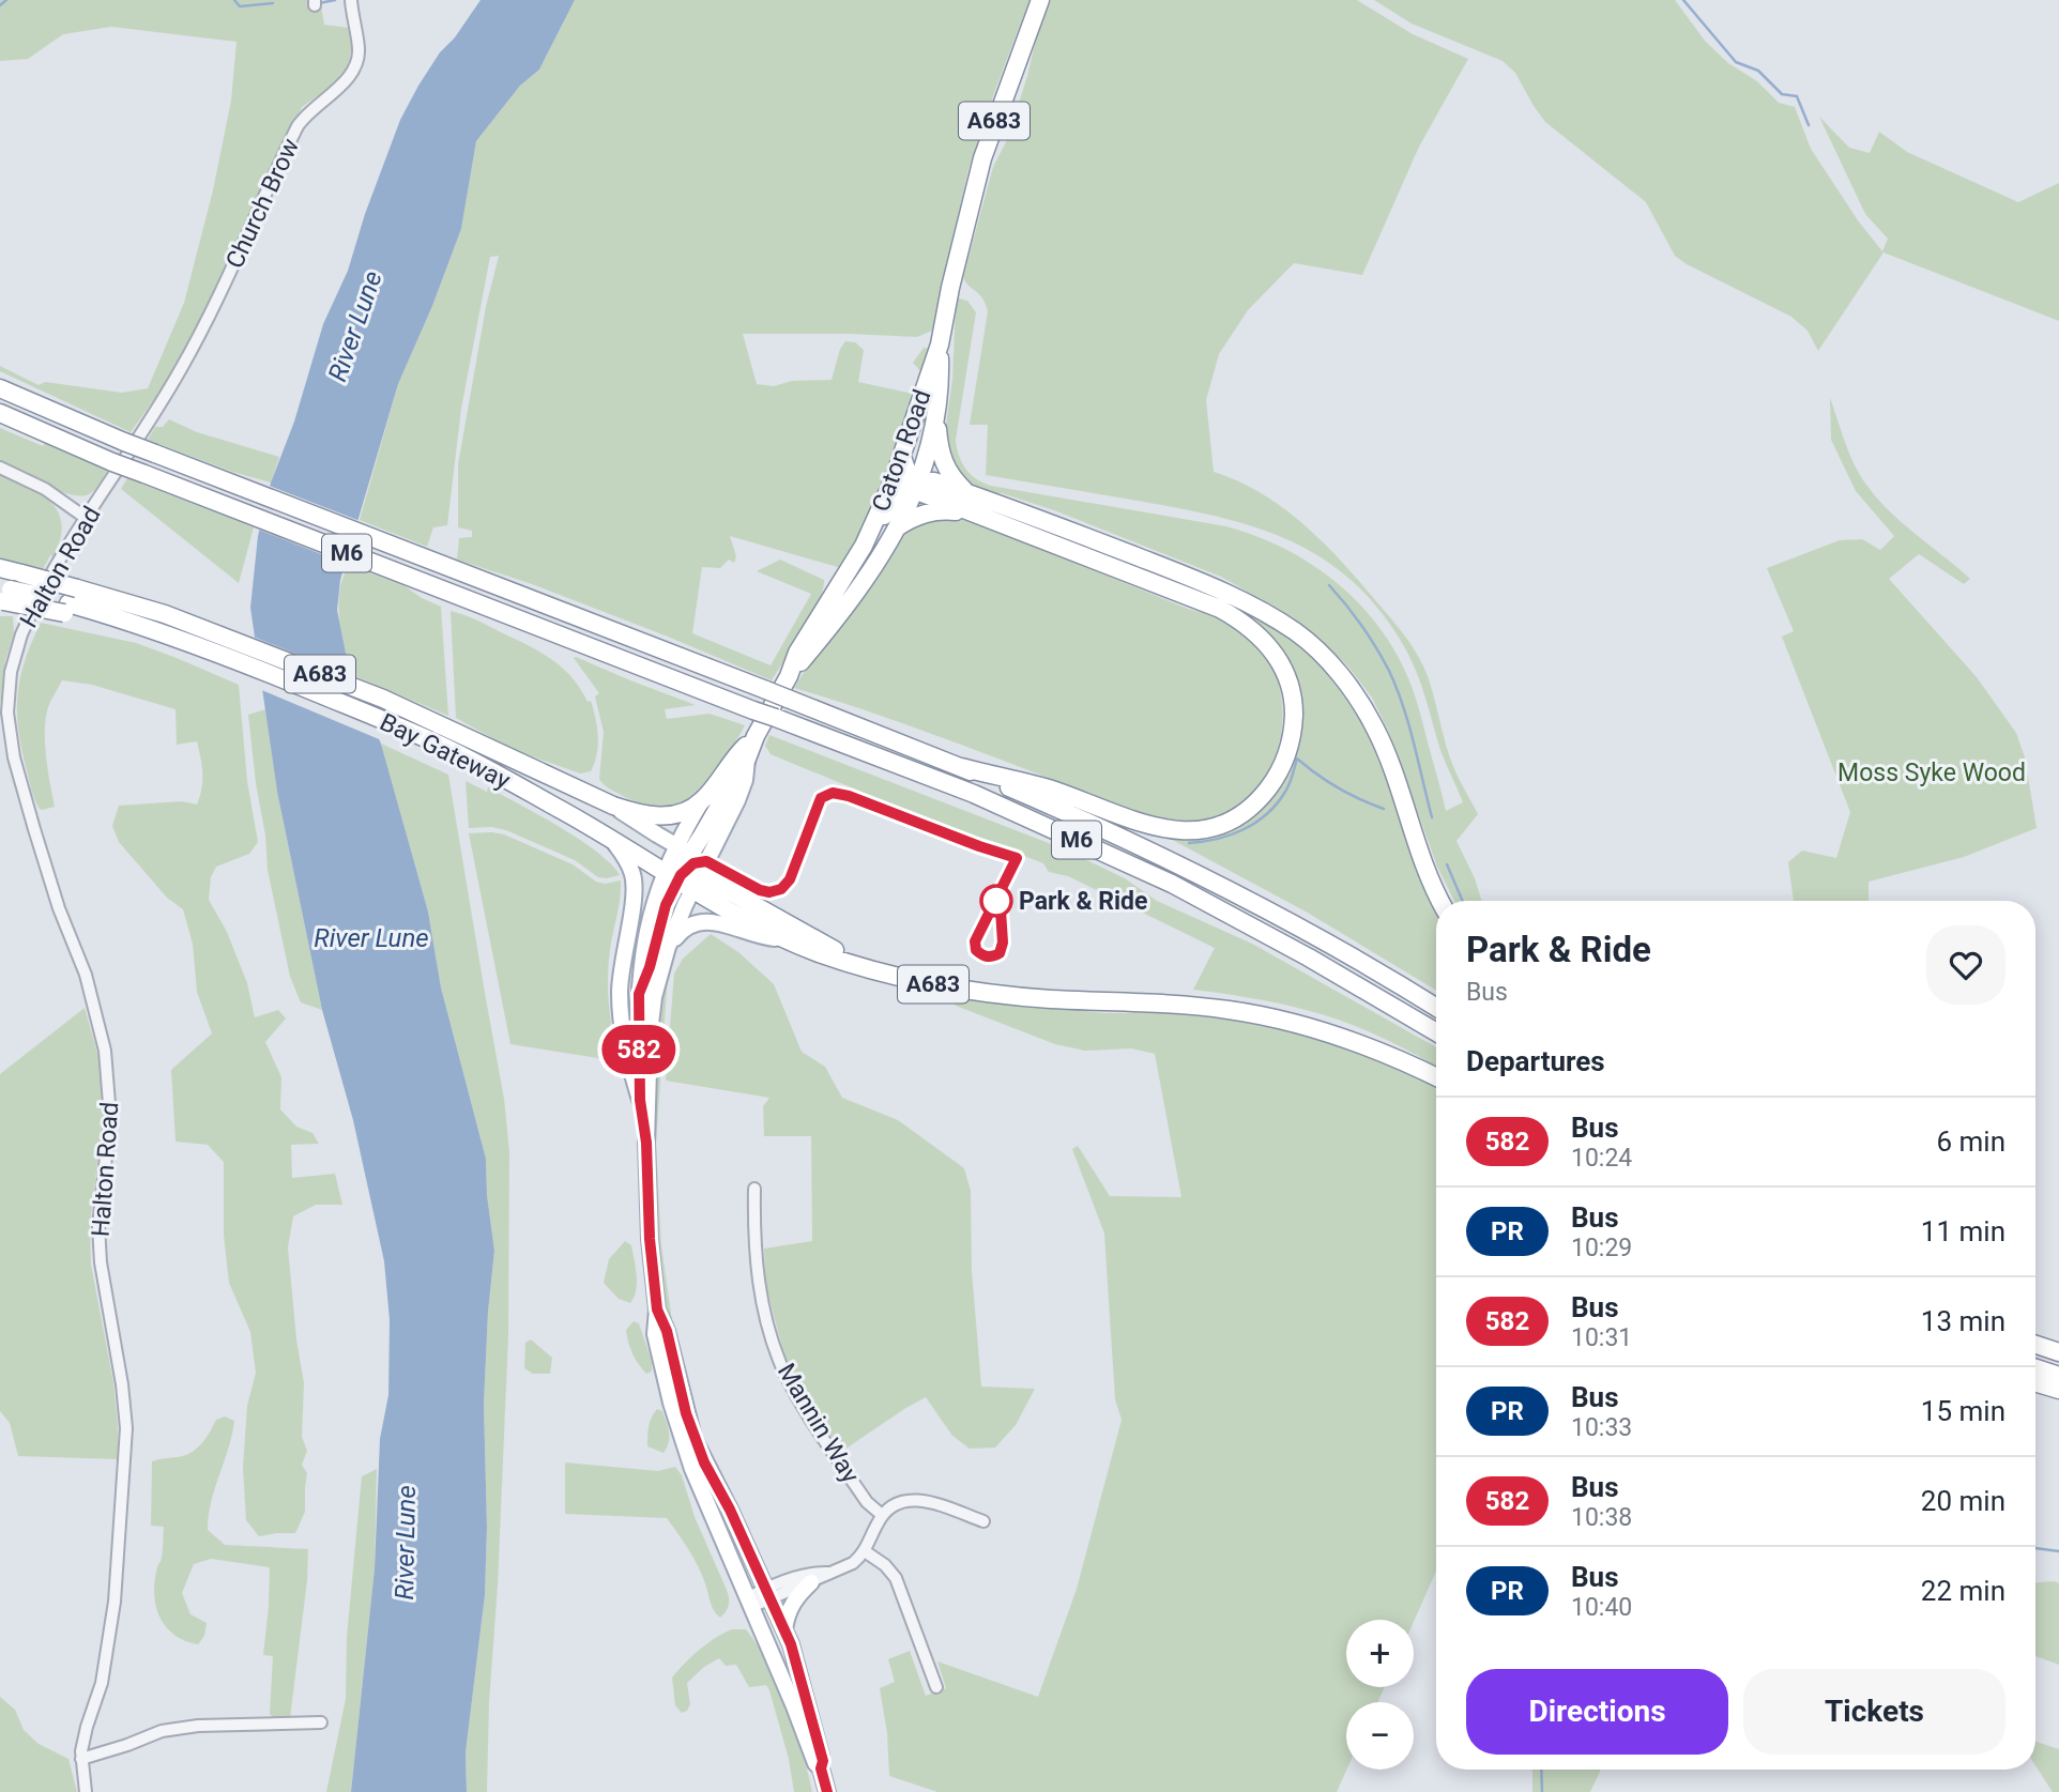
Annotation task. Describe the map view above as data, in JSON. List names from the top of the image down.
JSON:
{
  "streets": {
    "highway": [
      "A683",
      "Caton Road",
      "M6",
      "Bay Gateway"
    ],
    "street": ["Church Brow", "Halton Road", "Mannin Way"]
  },
  "crossings": [
    ["A683", "Caton Road"],
    ["A683", "Bay Gateway"],
    ["Church Brow", "Halton Road"],
    ["Caton Road", "Bay Gateway"]
  ],
  "water": ["River Lune"],
  "parks": ["Moss Syke Wood"],
  "places": ["Park & Ride"],
  "lines": ["bus line 582"],
  "page": {
    "on_map": "582",
    "heading": [
      ["Park & Ride", "Bus"],
      "Departures"
    ],
    "list": [
      {
        "mark": "582",
        "name": "Bus",
        "note": "10:24",
        "value": "6 min"
      },
      {
        "mark": "PR",
        "name": "Bus",
        "note": "10:29",
        "value": "11 min"
      },
      {
        "mark": "582",
        "name": "Bus",
        "note": "10:31",
        "value": "13 min"
      },
      {
        "mark": "PR",
        "name": "Bus",
        "note": "10:33",
        "value": "15 min"
      },
      {
        "mark": "582",
        "name": "Bus",
        "note": "10:38",
        "value": "20 min"
      },
      {
        "mark": "PR",
        "name": "Bus",
        "note": "10:40",
        "value": "22 min"
      }
    ],
    "map_buttons": ["+", "−"],
    "buttons": ["Directions", "Tickets"]
  }
}
